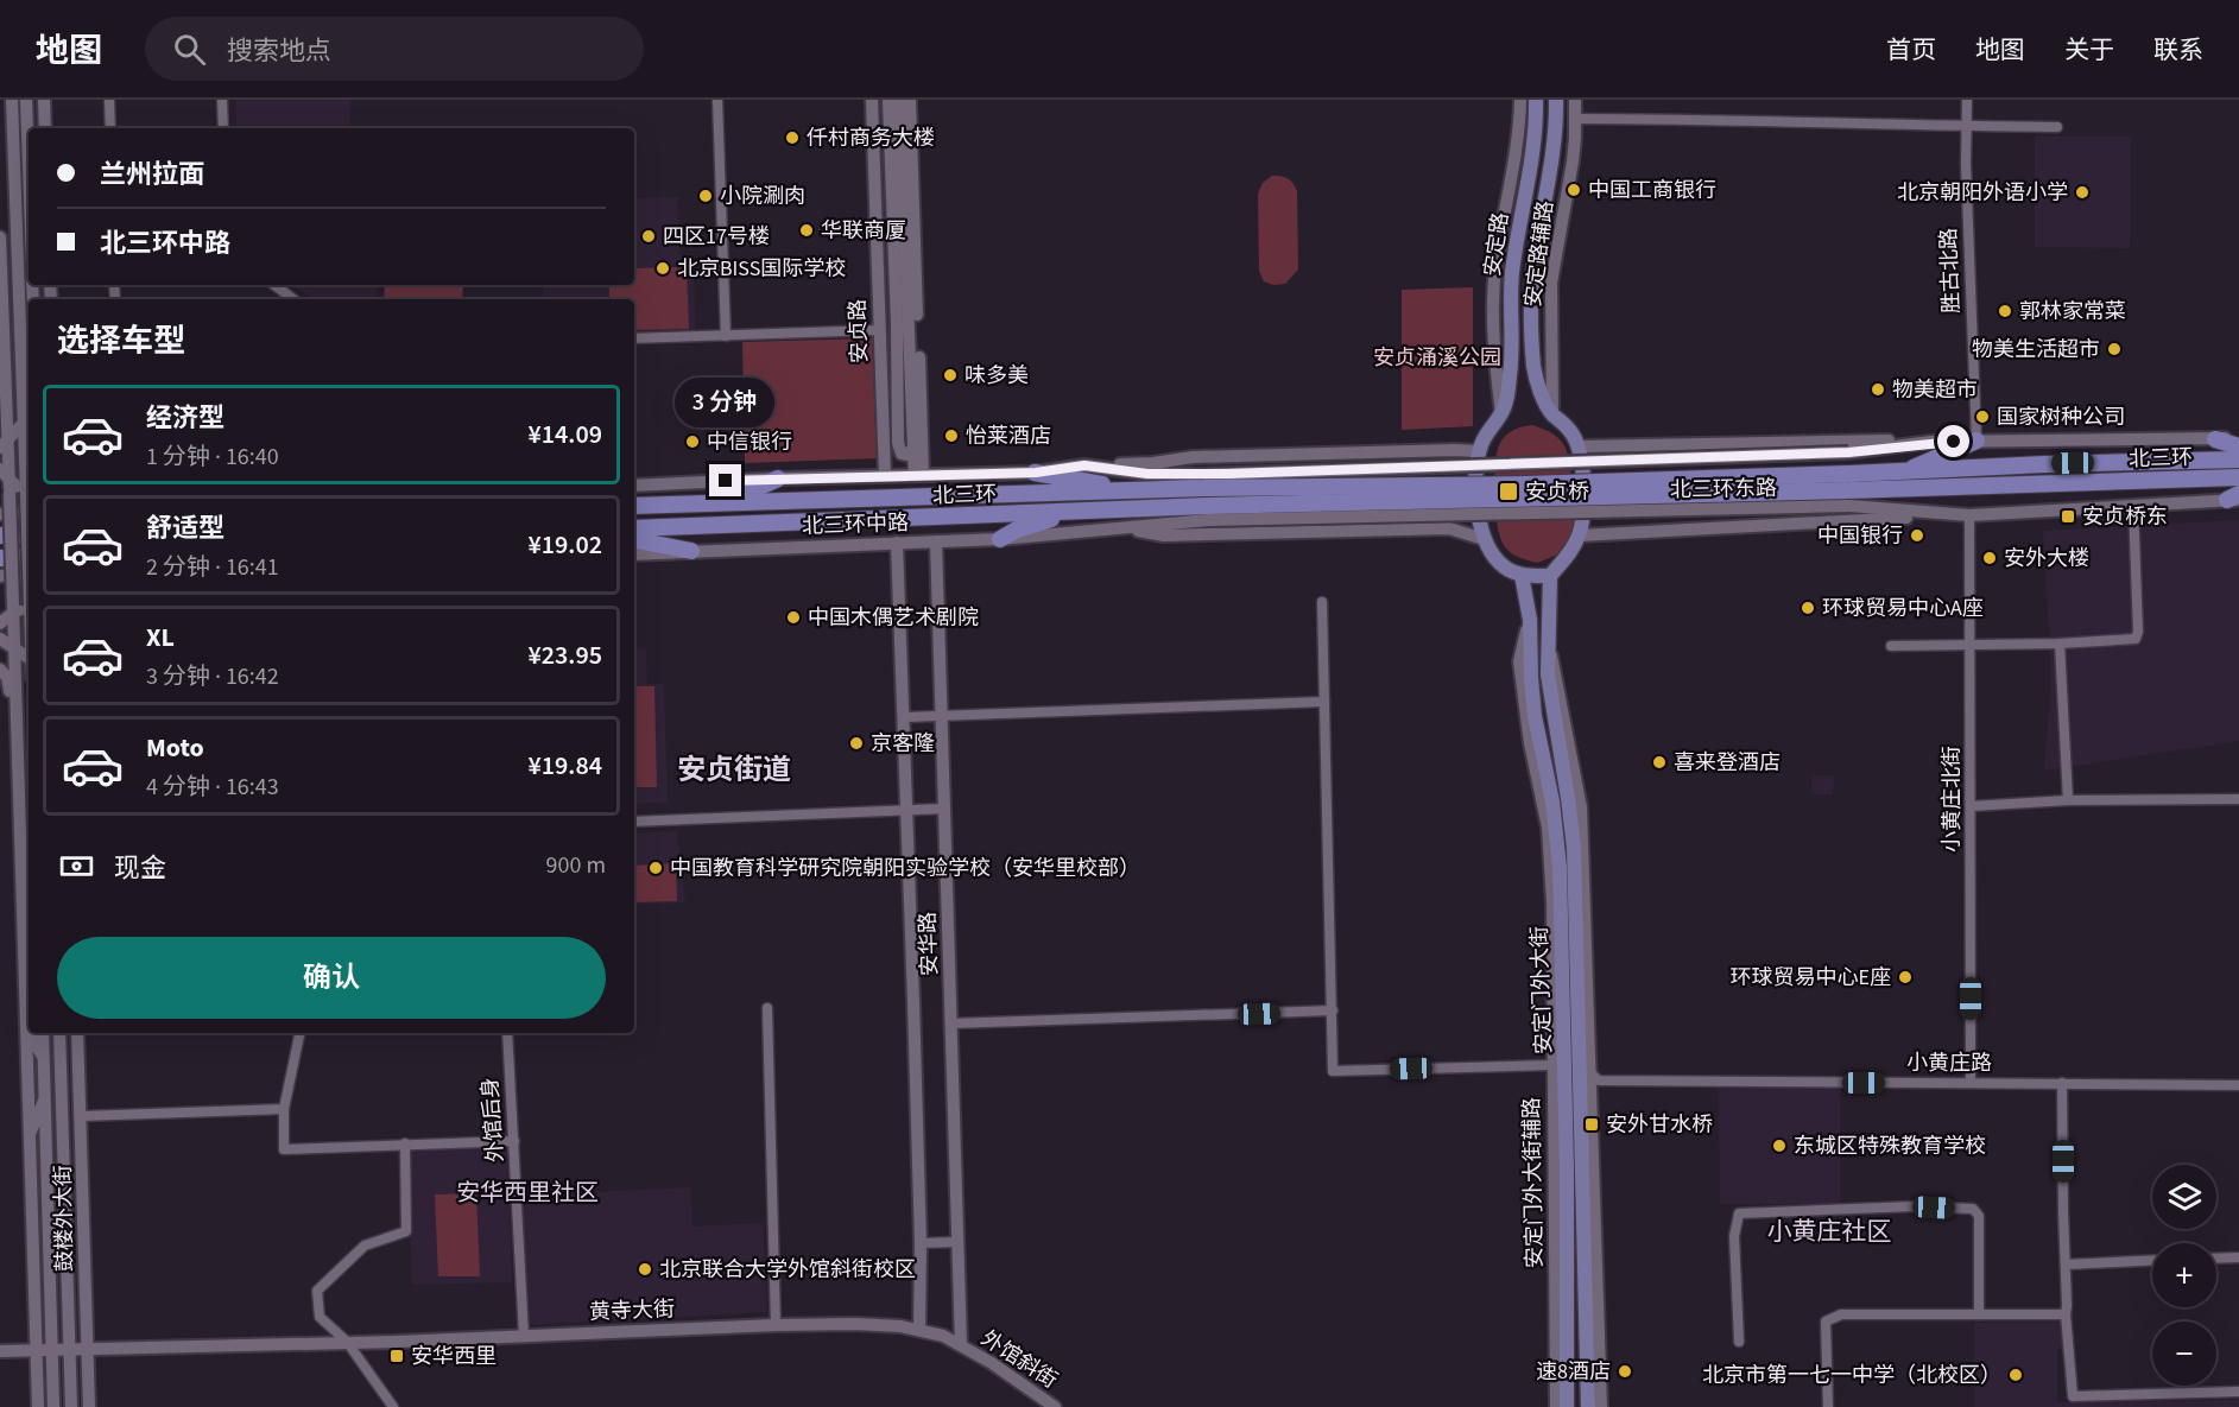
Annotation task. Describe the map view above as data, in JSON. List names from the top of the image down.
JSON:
{
  "streets": {
    "highway": ["北三环"],
    "main road": ["安定路", "安定门外大街"],
    "street": [
      "安定路辅路",
      "胜古北路",
      "安贞路",
      "北三环东路",
      "北三环中路",
      "小黄庄北街",
      "安华路",
      "小黄庄路",
      "外馆后身",
      "安定门外大街辅路",
      "鼓楼外大街",
      "黄寺大街",
      "外馆斜街"
    ]
  },
  "crossings": [
    ["安定路", "安定路辅路"],
    ["胜古北路", "北三环东路"],
    ["北三环", "北三环东路"],
    ["北三环", "北三环中路"],
    ["北三环中路", "安华路"],
    ["小黄庄北街", "小黄庄路"],
    ["安华路", "黄寺大街"],
    ["安华路", "外馆斜街"],
    ["安定门外大街", "小黄庄路"],
    ["安定门外大街", "安定门外大街辅路"],
    ["小黄庄路", "安定门外大街辅路"],
    ["外馆后身", "黄寺大街"],
    ["鼓楼外大街", "黄寺大街"],
    ["黄寺大街", "外馆斜街"]
  ],
  "districts": ["安贞街道", "安华西里社区", "小黄庄社区"],
  "parks": ["安贞涌溪公园"],
  "places": {
    "other": [
      "仟村商务大楼",
      "中国工商银行",
      "北京朝阳外语小学",
      "小院涮肉",
      "华联商厦",
      "四区17号楼",
      "北京BISS国际学校",
      "郭林家常菜",
      "物美生活超市",
      "味多美",
      "物美超市",
      "国家树种公司",
      "怡莱酒店",
      "中信银行",
      "中国银行",
      "安外大楼",
      "环球贸易中心A座",
      "中国木偶艺术剧院",
      "京客隆",
      "喜来登酒店",
      "中国教育科学研究院朝阳实验学校（安华里校部）",
      "环球贸易中心E座",
      "东城区特殊教育学校",
      "北京联合大学外馆斜街校区",
      "速8酒店",
      "北京市第一七一中学（北校区）"
    ],
    "transit": [
      "安贞桥",
      "安贞桥东",
      "安外甘水桥",
      "安华西里"
    ]
  },
  "page": {
    "header": "地图",
    "search": "搜索地点",
    "nav": [
      "首页",
      "地图",
      "关于",
      "联系"
    ],
    "banner": ["兰州拉面", "北三环中路"],
    "heading": "选择车型",
    "bubble": "3 分钟",
    "list": [
      {
        "name": "经济型",
        "note": "1 分钟 · 16:40",
        "value": "¥14.09"
      },
      {
        "name": "舒适型",
        "note": "2 分钟 · 16:41",
        "value": "¥19.02"
      },
      {
        "name": "XL",
        "note": "3 分钟 · 16:42",
        "value": "¥23.95"
      },
      {
        "name": "Moto",
        "note": "4 分钟 · 16:43",
        "value": "¥19.84"
      }
    ],
    "pay": ["现金", "900 m"],
    "buttons": "确认",
    "map_buttons": ["+", "−"]
  }
}
